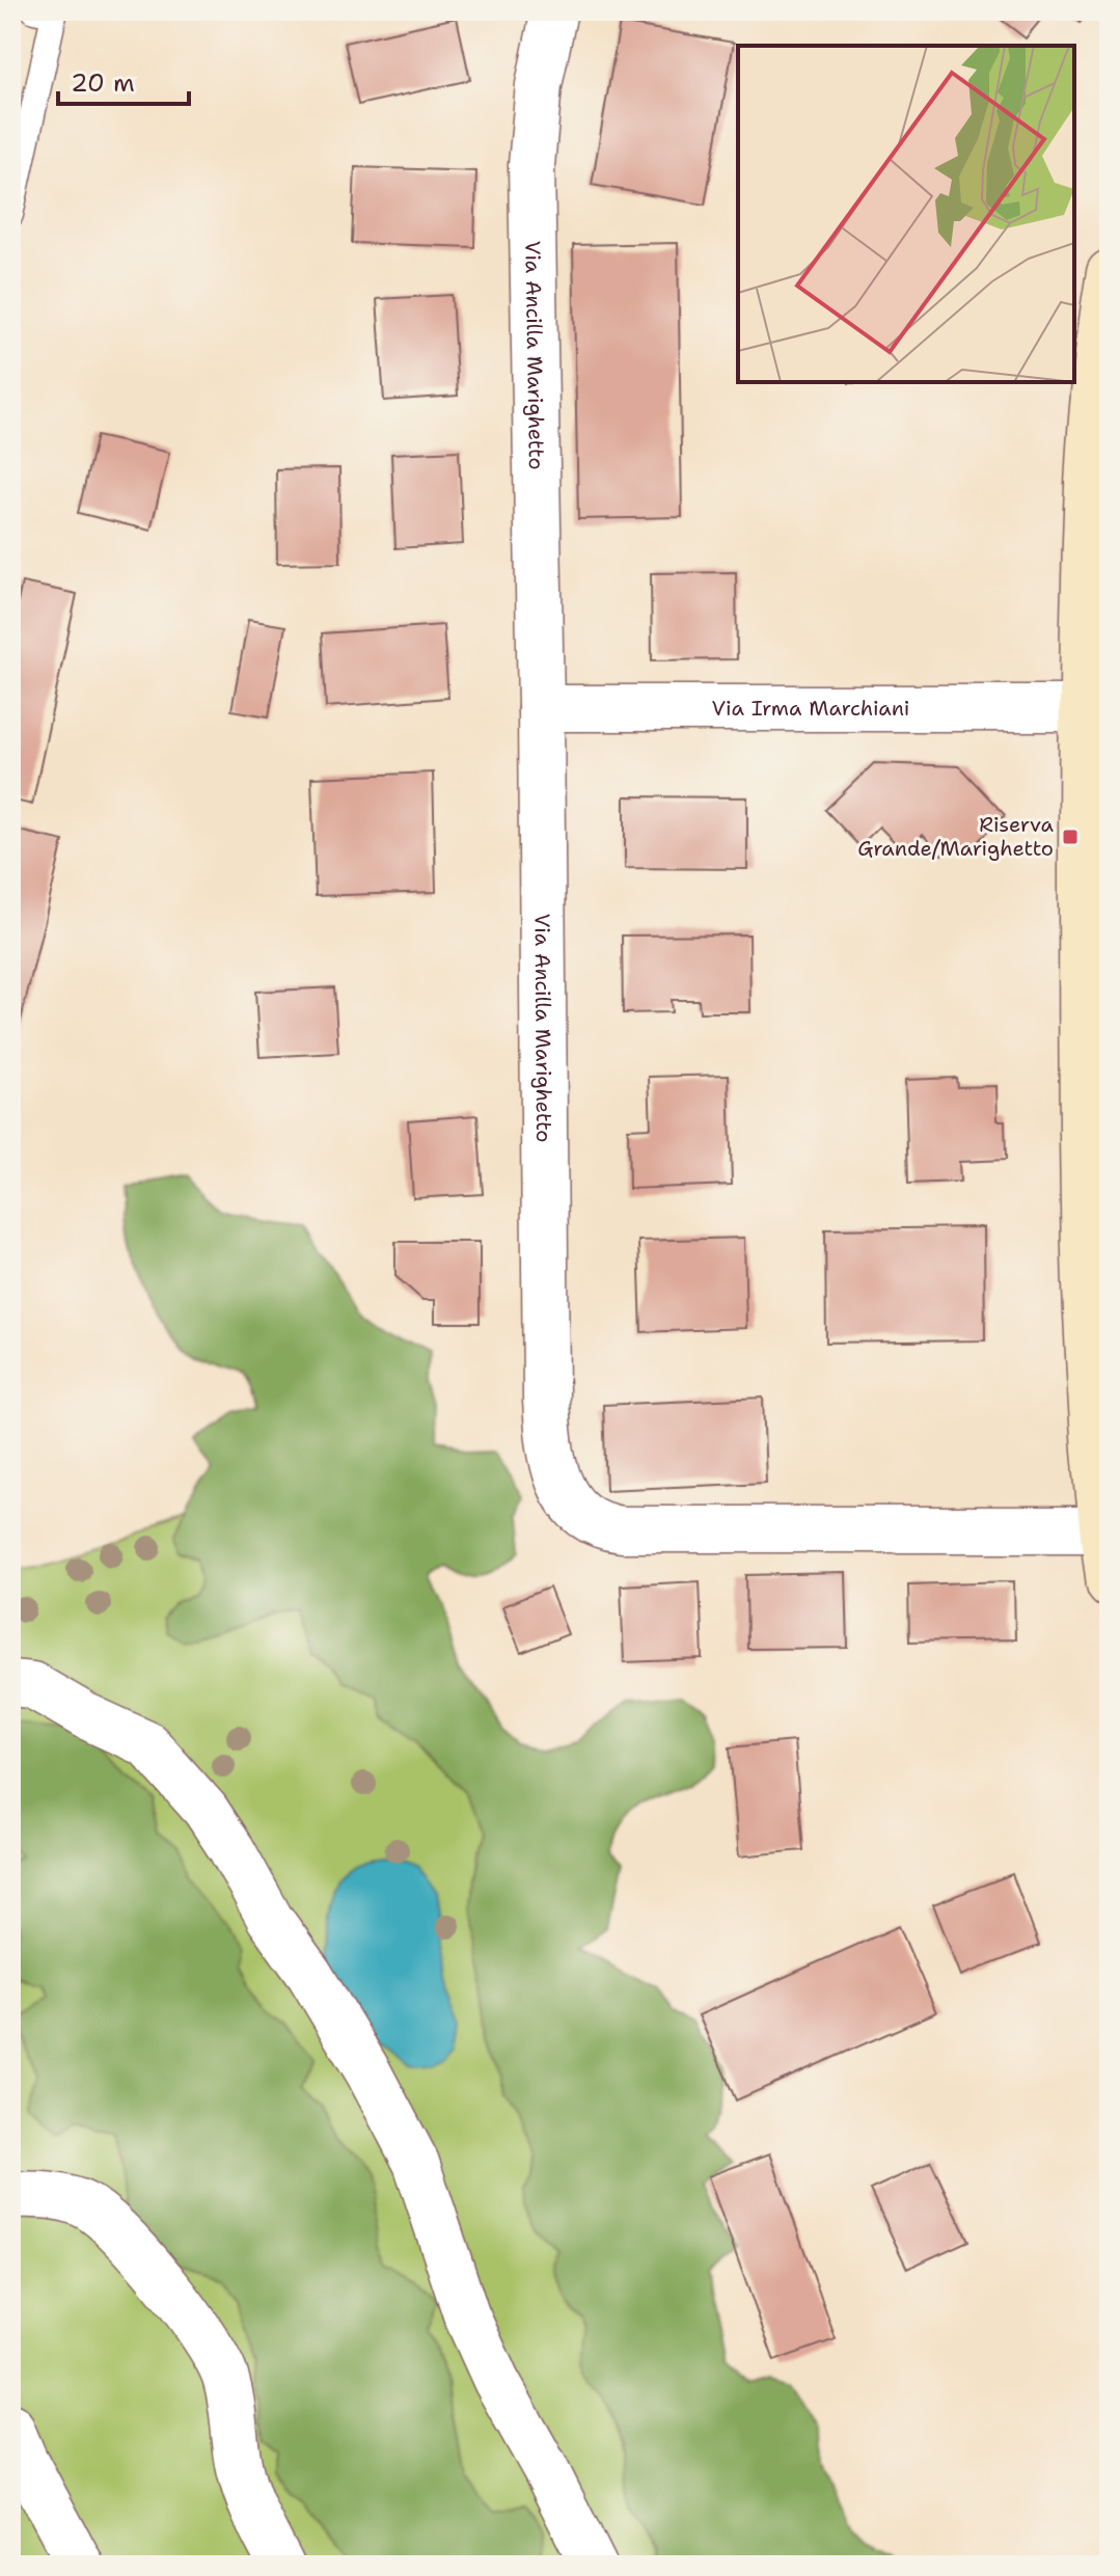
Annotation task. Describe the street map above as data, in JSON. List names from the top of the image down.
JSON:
{
  "streets": {
    "street": ["Via Ancilla Marighetto", "Via Irma Marchiani"]
  },
  "crossings": [
    ["Via Ancilla Marighetto", "Via Irma Marchiani"]
  ],
  "places": {
    "transit": ["Riserva Grande/Marighetto"]
  },
  "scale_bar": "20 m"
}
